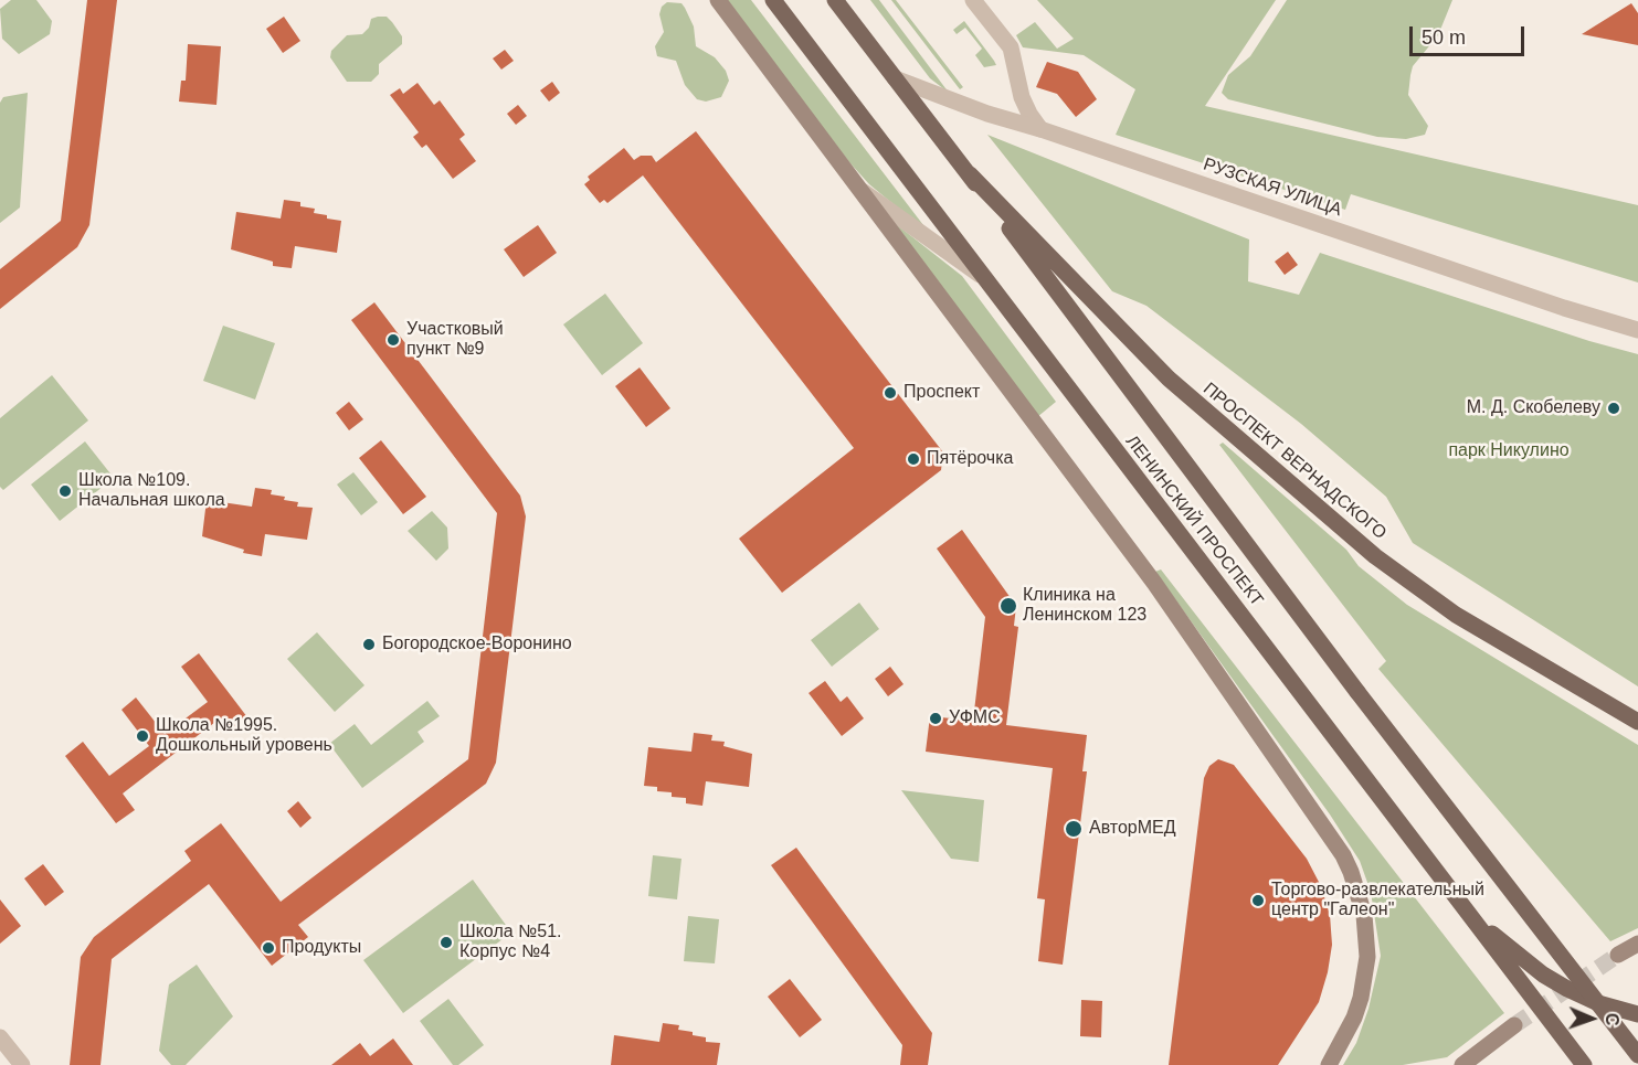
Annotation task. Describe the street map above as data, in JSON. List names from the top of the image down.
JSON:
{
  "streets": {
    "main road": ["ПРОСПЕКТ ВЕРНАДСКОГО", "ЛЕНИНСКИЙ ПРОСПЕКТ"],
    "street": ["РУЗСКАЯ УЛИЦА"]
  },
  "crossings": [
    ["РУЗСКАЯ УЛИЦА", "ЛЕНИНСКИЙ ПРОСПЕКТ"],
    ["ПРОСПЕКТ ВЕРНАДСКОГО", "ЛЕНИНСКИЙ ПРОСПЕКТ"]
  ],
  "parks": ["парк Никулино"],
  "places": [
    "Участковый пункт №9",
    "Проспект",
    "М. Д. Скобелеву",
    "Пятёрочка",
    "Школа №109. Начальная школа",
    "Клиника на Ленинском 123",
    "Богородское-Воронино",
    "УФМС",
    "Школа №1995. Дошкольный уровень",
    "АвторМЕД",
    "Торгово-развлекательный центр \"Галеон\"",
    "Школа №51. Корпус №4",
    "Продукты"
  ],
  "scale_bar": "50 m",
  "north": "right"
}
